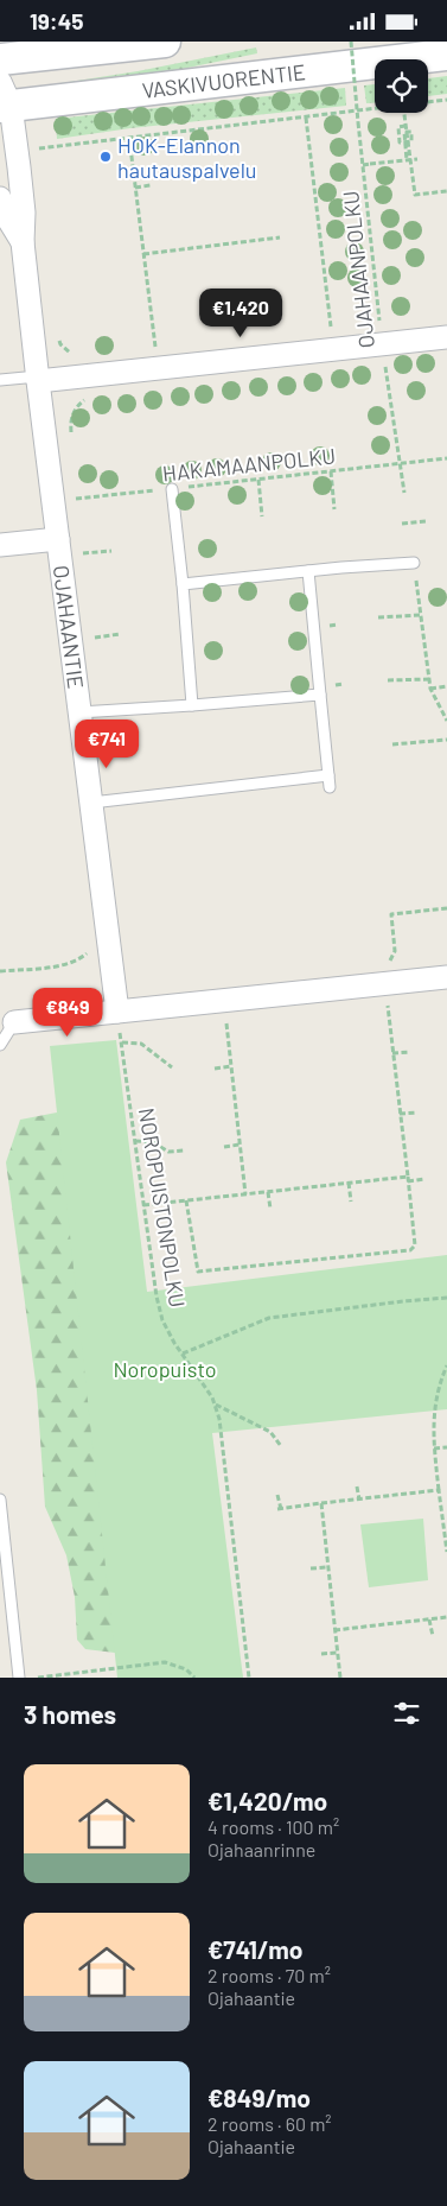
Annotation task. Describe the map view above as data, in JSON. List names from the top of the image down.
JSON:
{
  "streets": {
    "main road": ["VASKIVUORENTIE"],
    "street": ["OJAHAANTIE"],
    "path": ["OJAHAANPOLKU", "HAKAMAANPOLKU", "NOROPUISTONPOLKU"]
  },
  "crossings": [
    ["VASKIVUORENTIE", "OJAHAANTIE"],
    ["OJAHAANPOLKU", "HAKAMAANPOLKU"],
    ["HAKAMAANPOLKU", "OJAHAANTIE"],
    ["OJAHAANTIE", "NOROPUISTONPOLKU"]
  ],
  "parks": ["Noropuisto"],
  "places": ["HOK-Elannon hautauspalvelu"],
  "page": {
    "status": "19:45",
    "price": ["€1,420", "€741", "€849"],
    "heading": "3 homes",
    "list": [
      {
        "name": "€1,420/mo",
        "note": "4 rooms · 100 m² · Ojahaanrinne"
      },
      {
        "name": "€741/mo",
        "note": "2 rooms · 70 m² · Ojahaantie"
      },
      {
        "name": "€849/mo",
        "note": "2 rooms · 60 m² · Ojahaantie"
      }
    ]
  }
}
